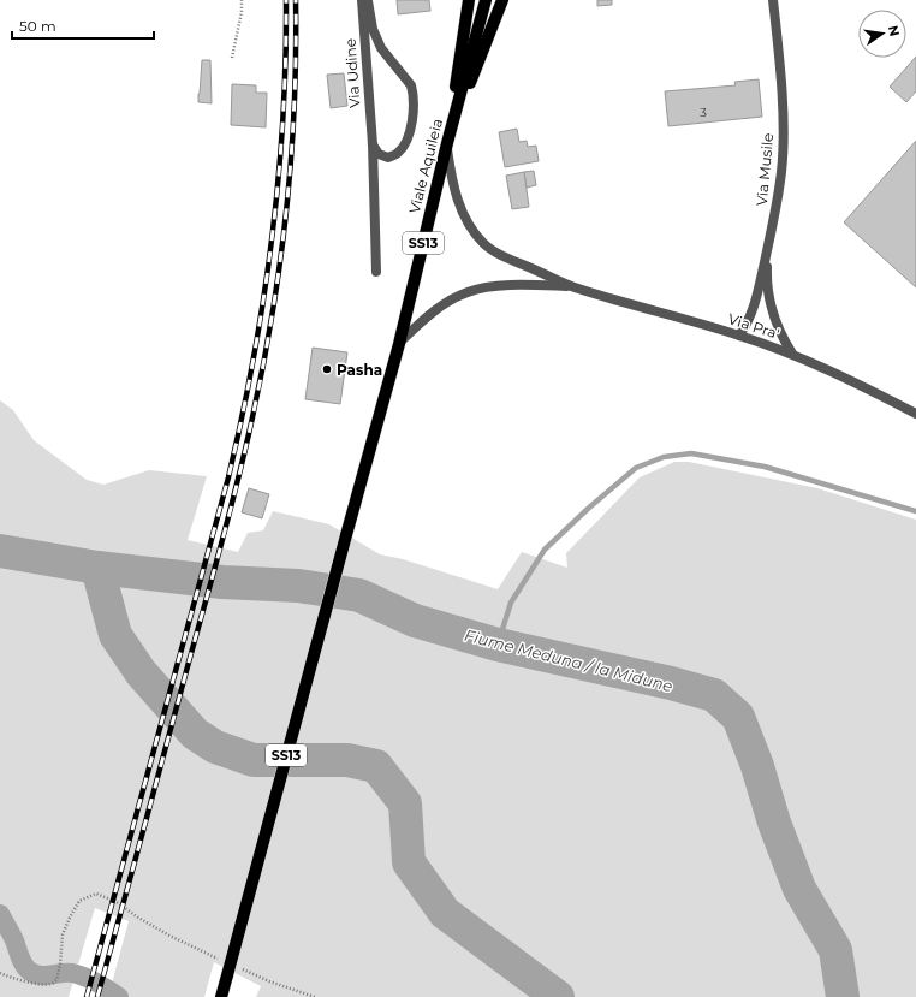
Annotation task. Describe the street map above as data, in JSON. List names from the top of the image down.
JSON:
{
  "streets": {
    "main road": ["Viale Aquileia", "SS13"],
    "street": ["Via Udine", "Via Musile", "Via Pra'"]
  },
  "crossings": [
    ["Viale Aquileia", "Via Pra'"],
    ["Via Musile", "Via Pra'"]
  ],
  "water": ["Fiume Meduna / la Midune"],
  "places": ["Pasha"],
  "house_numbers": ["3"],
  "scale_bar": "50 m",
  "north": "right"
}
